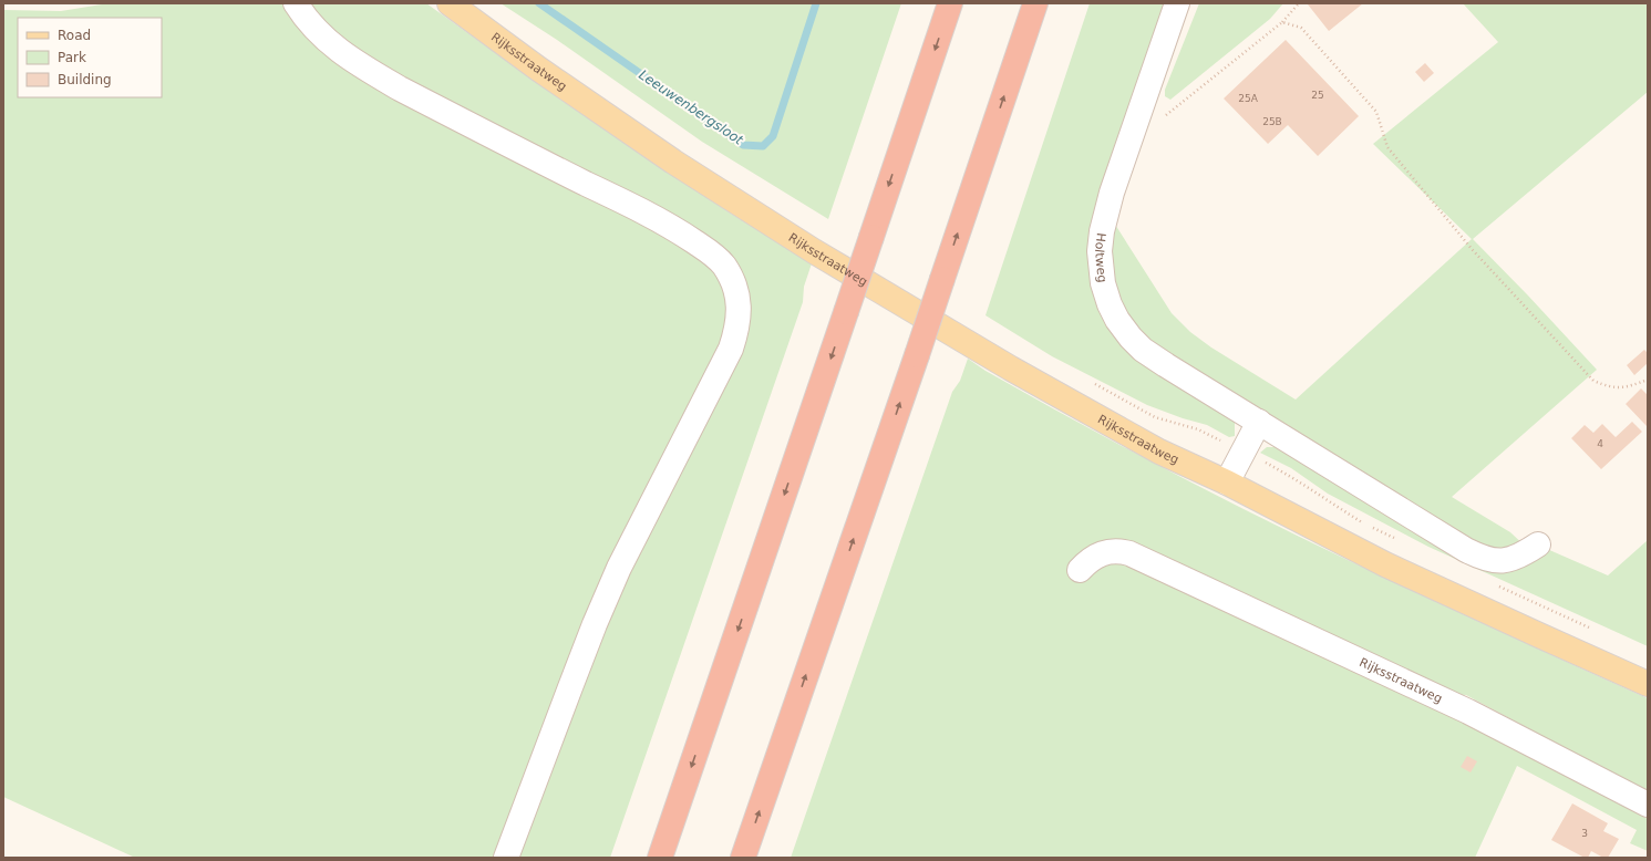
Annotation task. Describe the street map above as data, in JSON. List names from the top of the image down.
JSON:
{
  "streets": {
    "main road": ["Rijksstraatweg"],
    "street": ["Holtweg"]
  },
  "water": ["Leeuwenbergsloot"],
  "house_numbers": [
    "25",
    "25A",
    "25B",
    "4",
    "3"
  ],
  "legend": ["Road", "Park", "Building"]
}
